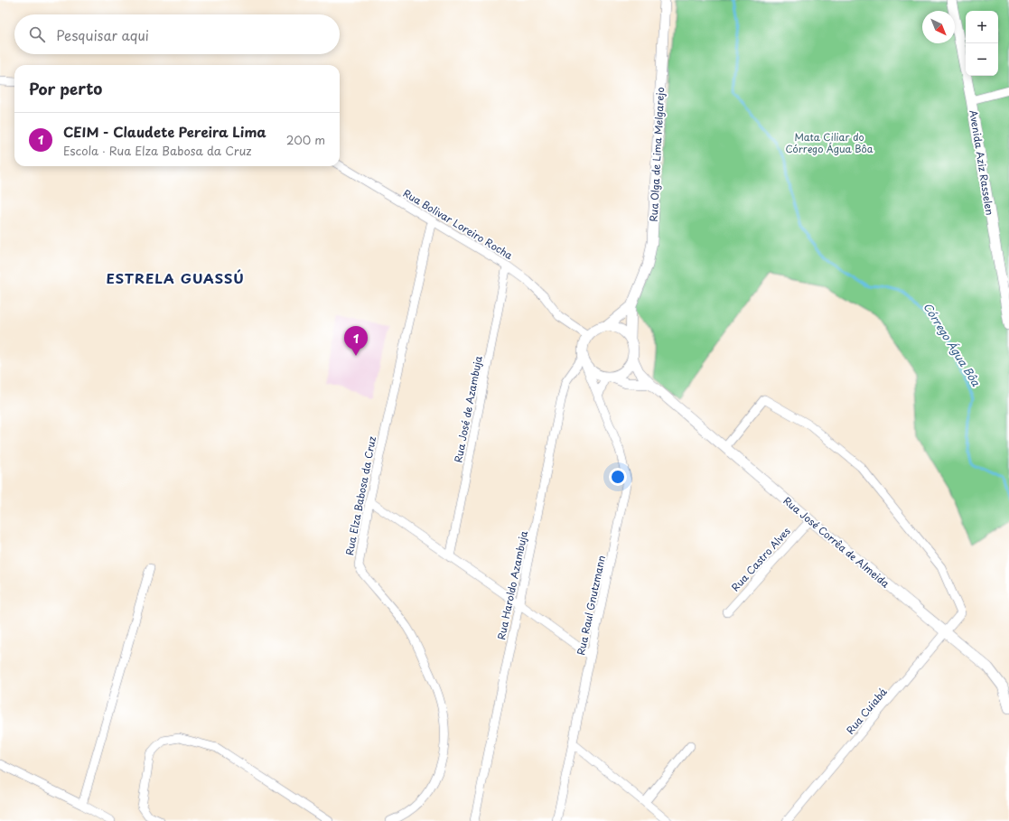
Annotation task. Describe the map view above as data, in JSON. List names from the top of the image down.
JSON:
{
  "streets": {
    "street": [
      "Rua Olga de Lima Melgarejo",
      "Avenida Aziz Rasselen",
      "Rua Bolivar Loreiro Rocha",
      "Rua José de Azambuja",
      "Rua Elza Babosa da Cruz",
      "Rua José Corrêa de Almeida",
      "Rua Castro Alves",
      "Rua Haroldo Azambuja",
      "Rua Raul Gnutzmann",
      "Rua Cuiabá"
    ]
  },
  "crossings": [
    ["Rua Olga de Lima Melgarejo", "Rua Bolivar Loreiro Rocha"],
    ["Rua Olga de Lima Melgarejo", "Rua José Corrêa de Almeida"],
    ["Rua Olga de Lima Melgarejo", "Rua Haroldo Azambuja"],
    ["Rua Olga de Lima Melgarejo", "Rua Raul Gnutzmann"],
    ["Rua Bolivar Loreiro Rocha", "Rua José de Azambuja"],
    ["Rua Bolivar Loreiro Rocha", "Rua Elza Babosa da Cruz"],
    ["Rua Bolivar Loreiro Rocha", "Rua José Corrêa de Almeida"],
    ["Rua Bolivar Loreiro Rocha", "Rua Haroldo Azambuja"],
    ["Rua Bolivar Loreiro Rocha", "Rua Raul Gnutzmann"],
    ["Rua José Corrêa de Almeida", "Rua Castro Alves"],
    ["Rua José Corrêa de Almeida", "Rua Haroldo Azambuja"],
    ["Rua José Corrêa de Almeida", "Rua Raul Gnutzmann"],
    ["Rua José Corrêa de Almeida", "Rua Cuiabá"],
    ["Rua Haroldo Azambuja", "Rua Raul Gnutzmann"]
  ],
  "districts": ["ESTRELA GUASSÚ"],
  "water": ["Córrego Água Bôa"],
  "parks": ["Mata Ciliar do Córrego Água Bôa"],
  "north": "bottom right",
  "page": {
    "map_buttons": ["+", "−"],
    "search": "Pesquisar aqui",
    "heading": "Por perto",
    "list": [
      {
        "mark": "1",
        "name": "CEIM - Claudete Pereira Lima",
        "note": "Escola · Rua Elza Babosa da Cruz",
        "value": "200 m"
      }
    ],
    "pins": "1"
  }
}
